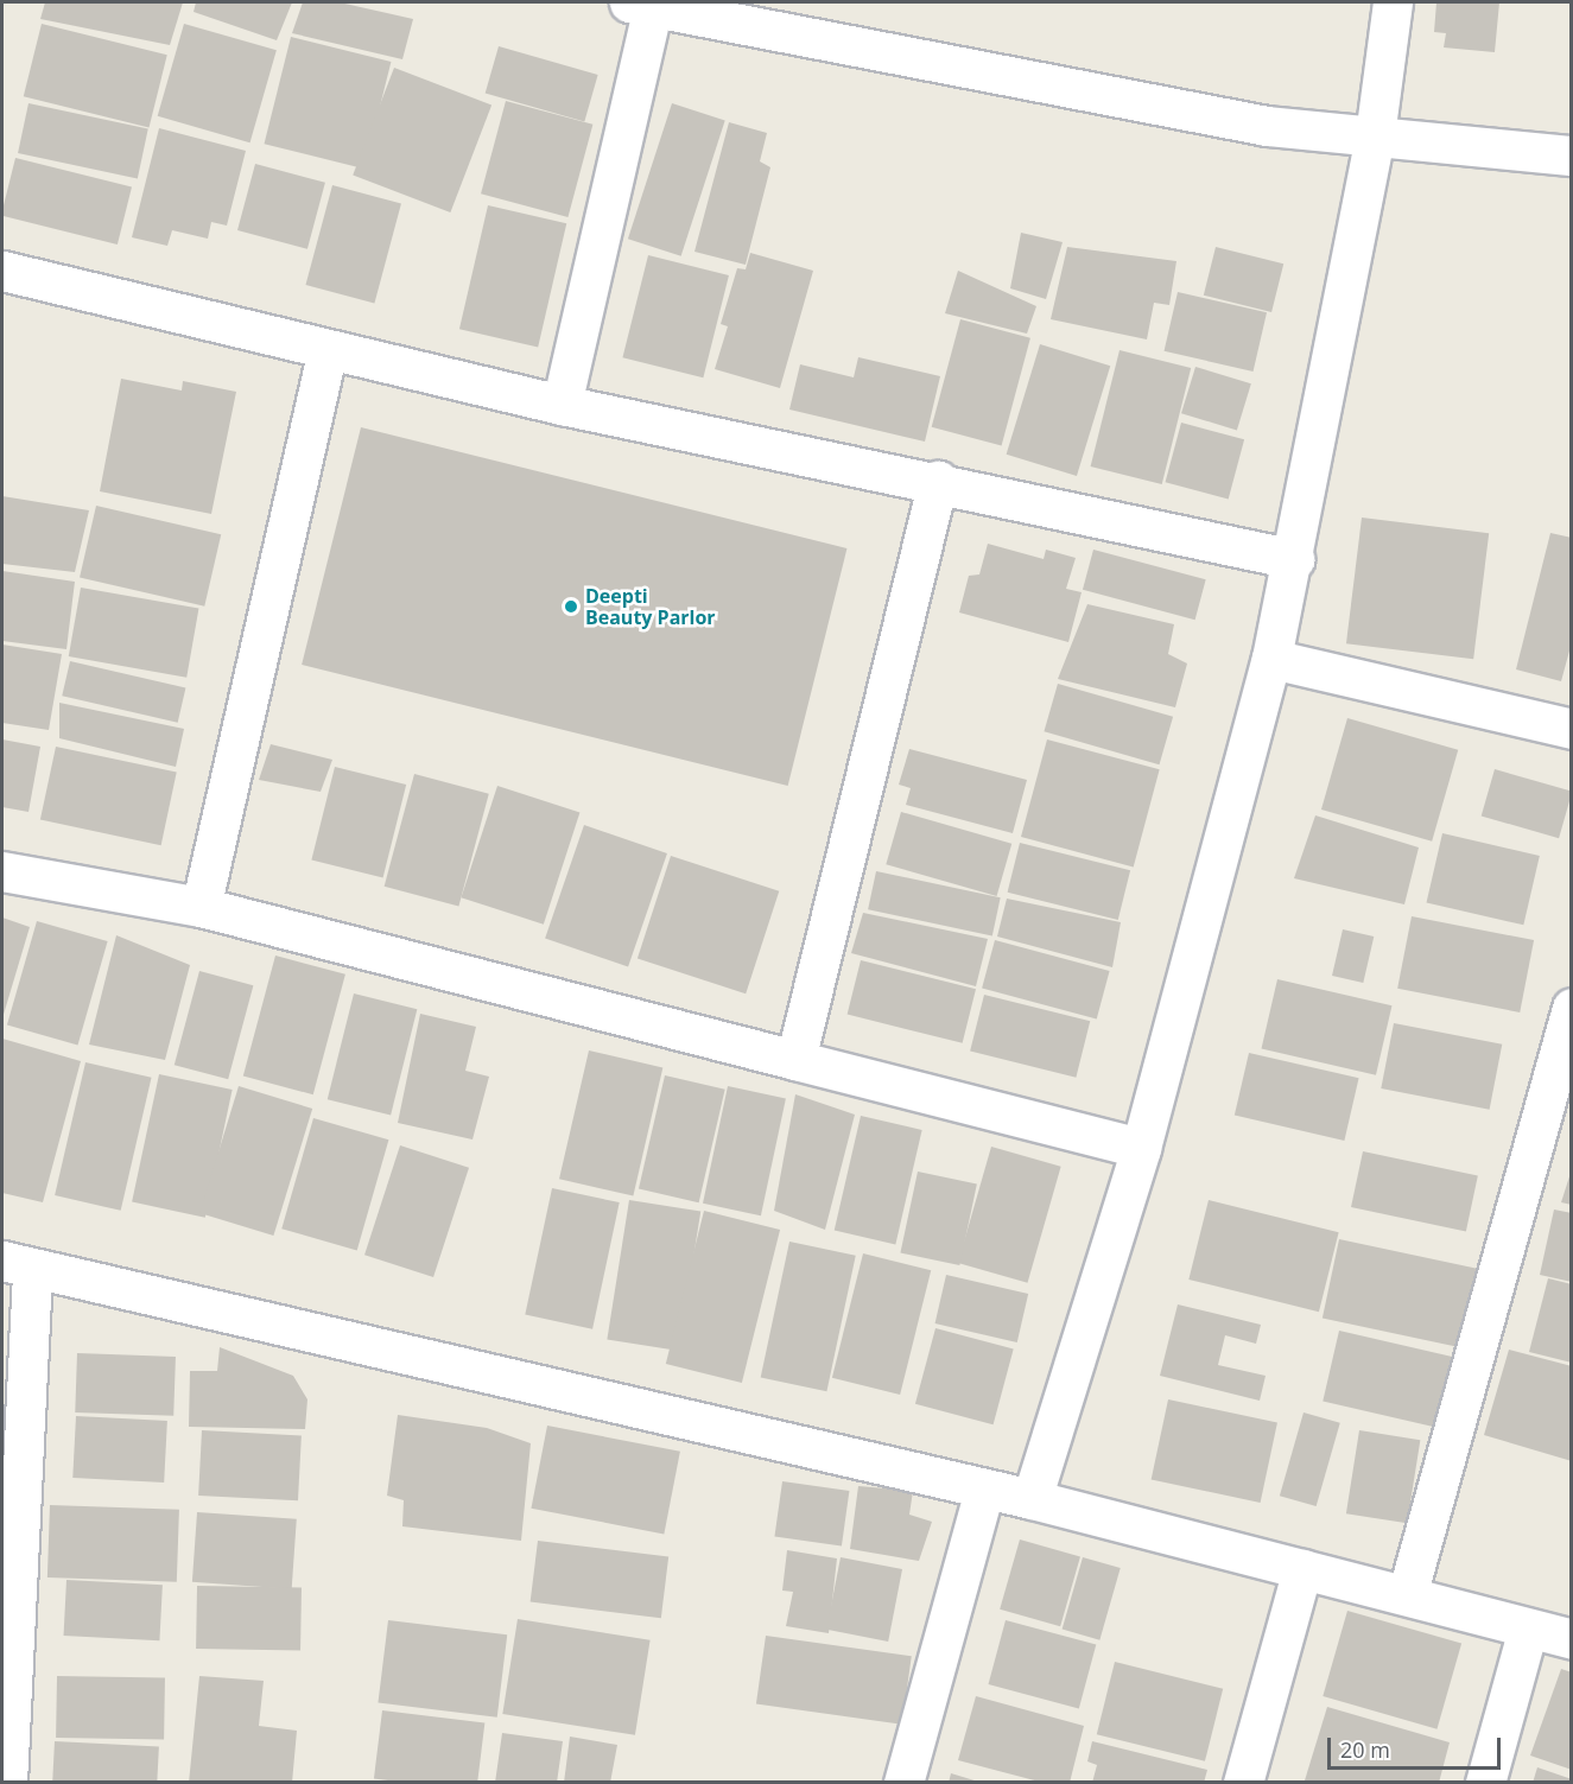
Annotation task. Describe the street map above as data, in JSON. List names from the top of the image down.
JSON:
{
  "places": ["Deepti Beauty Parlor"],
  "scale_bar": "20 m"
}
